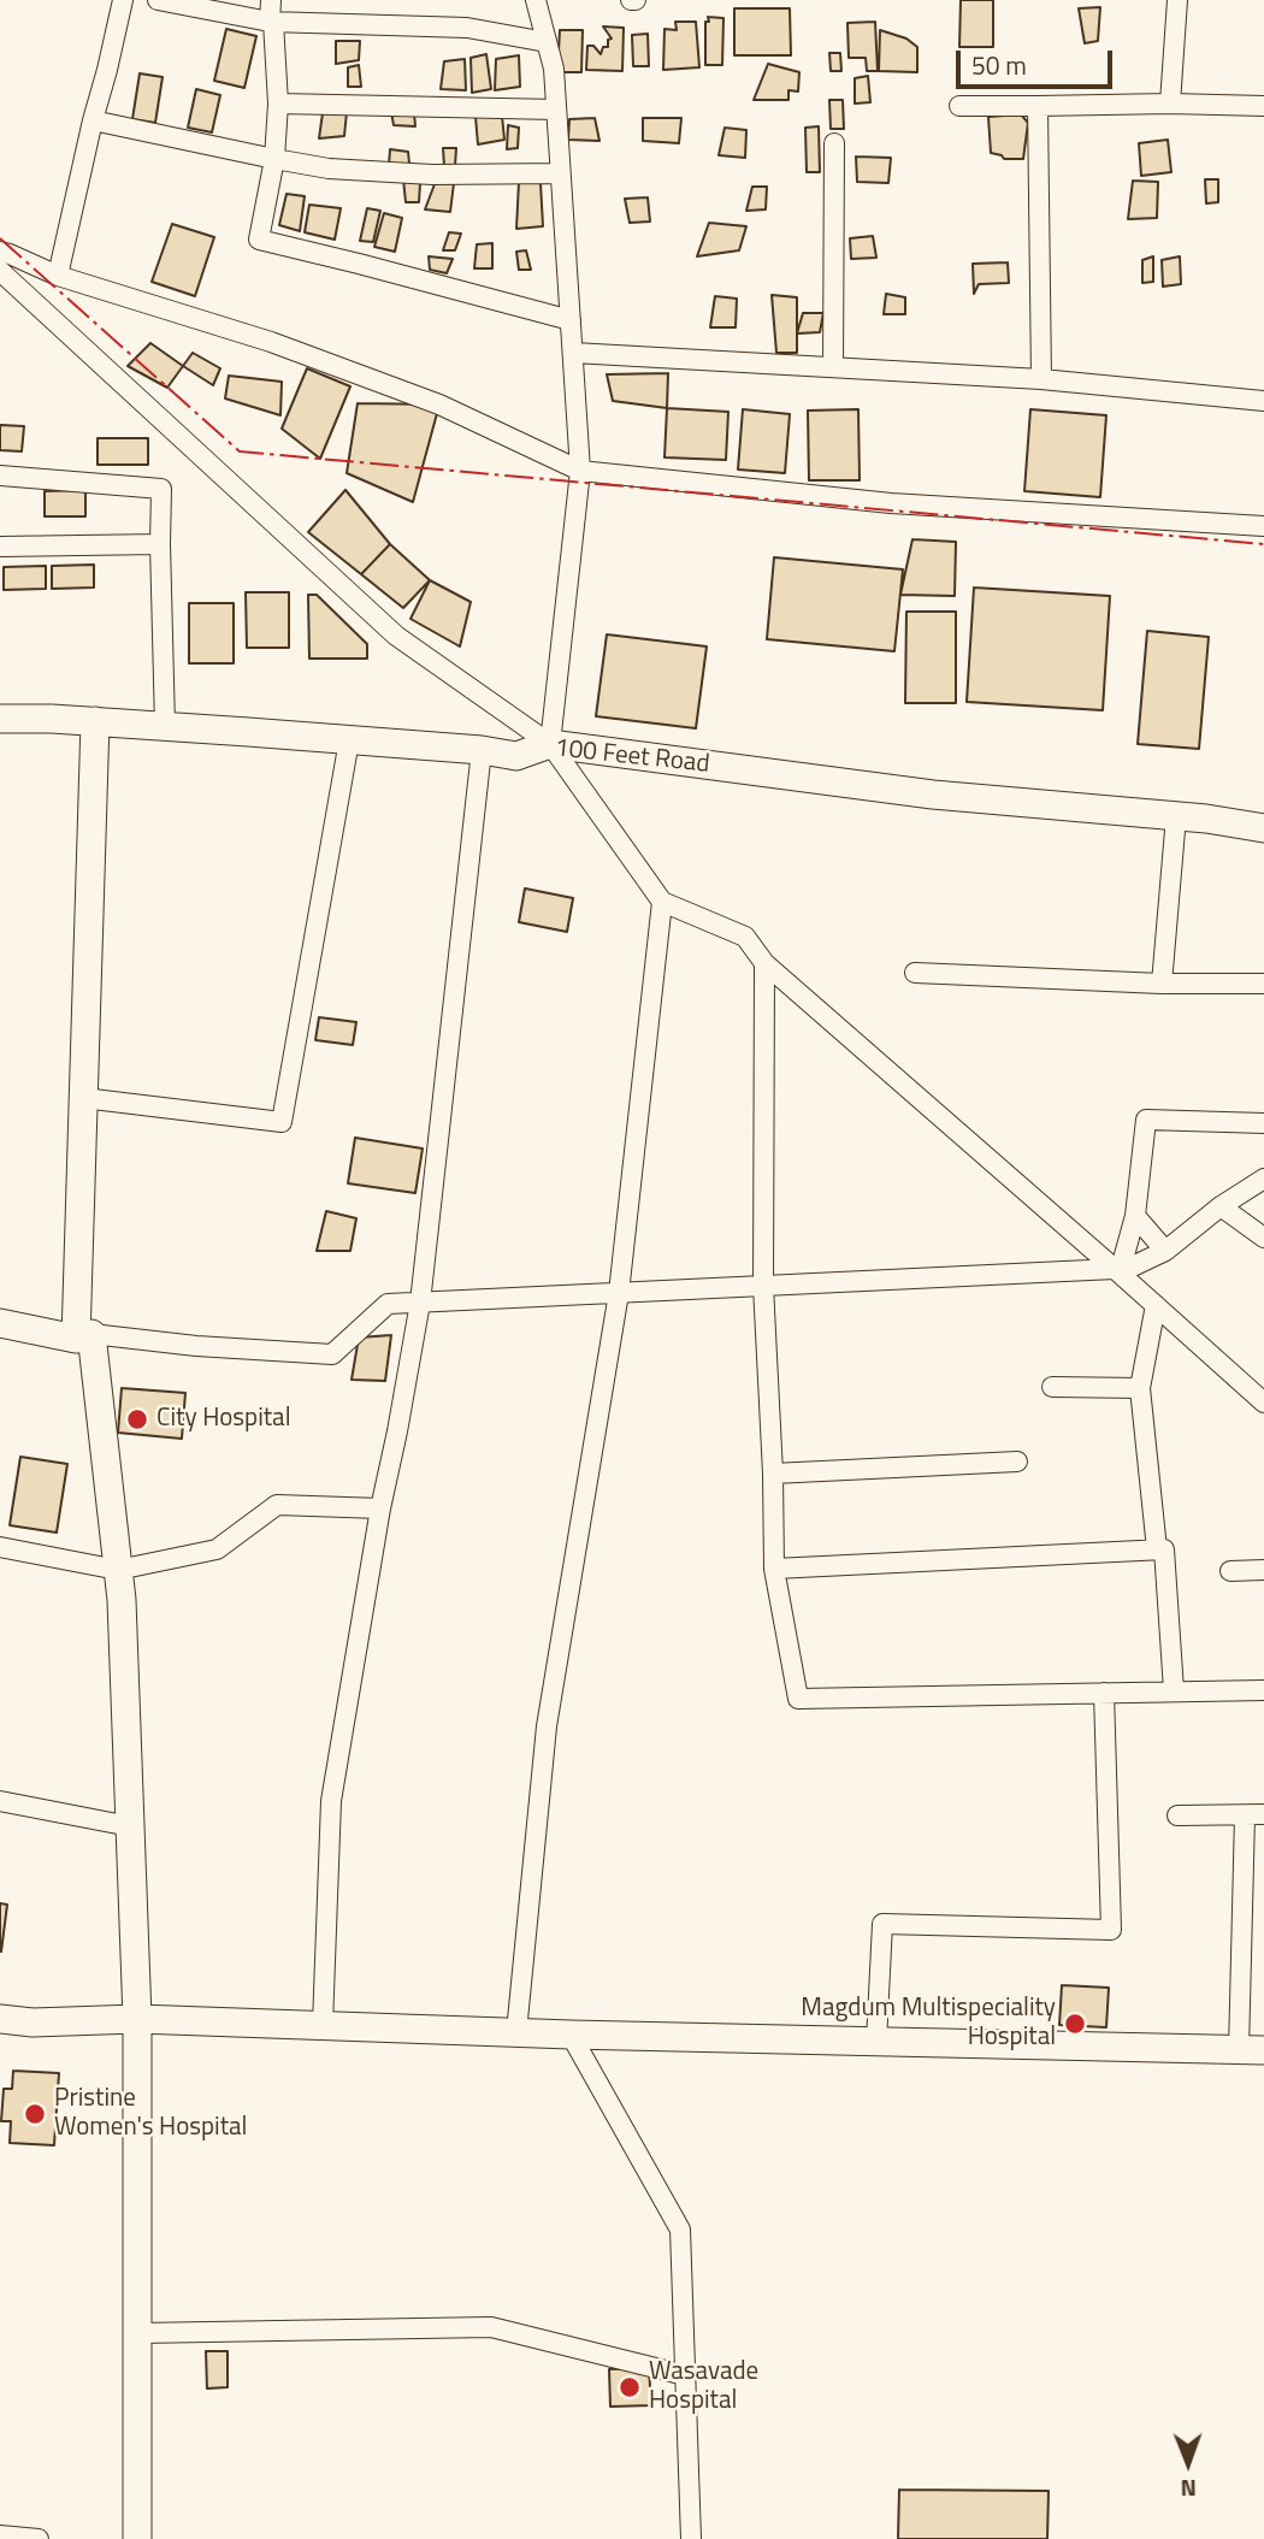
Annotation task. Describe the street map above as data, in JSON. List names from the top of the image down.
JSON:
{
  "streets": {
    "street": ["100 Feet Road"]
  },
  "places": [
    "City Hospital",
    "Magdum Multispeciality Hospital",
    "Pristine Women's Hospital",
    "Wasavade Hospital"
  ],
  "scale_bar": "50 m",
  "north": "bottom"
}
